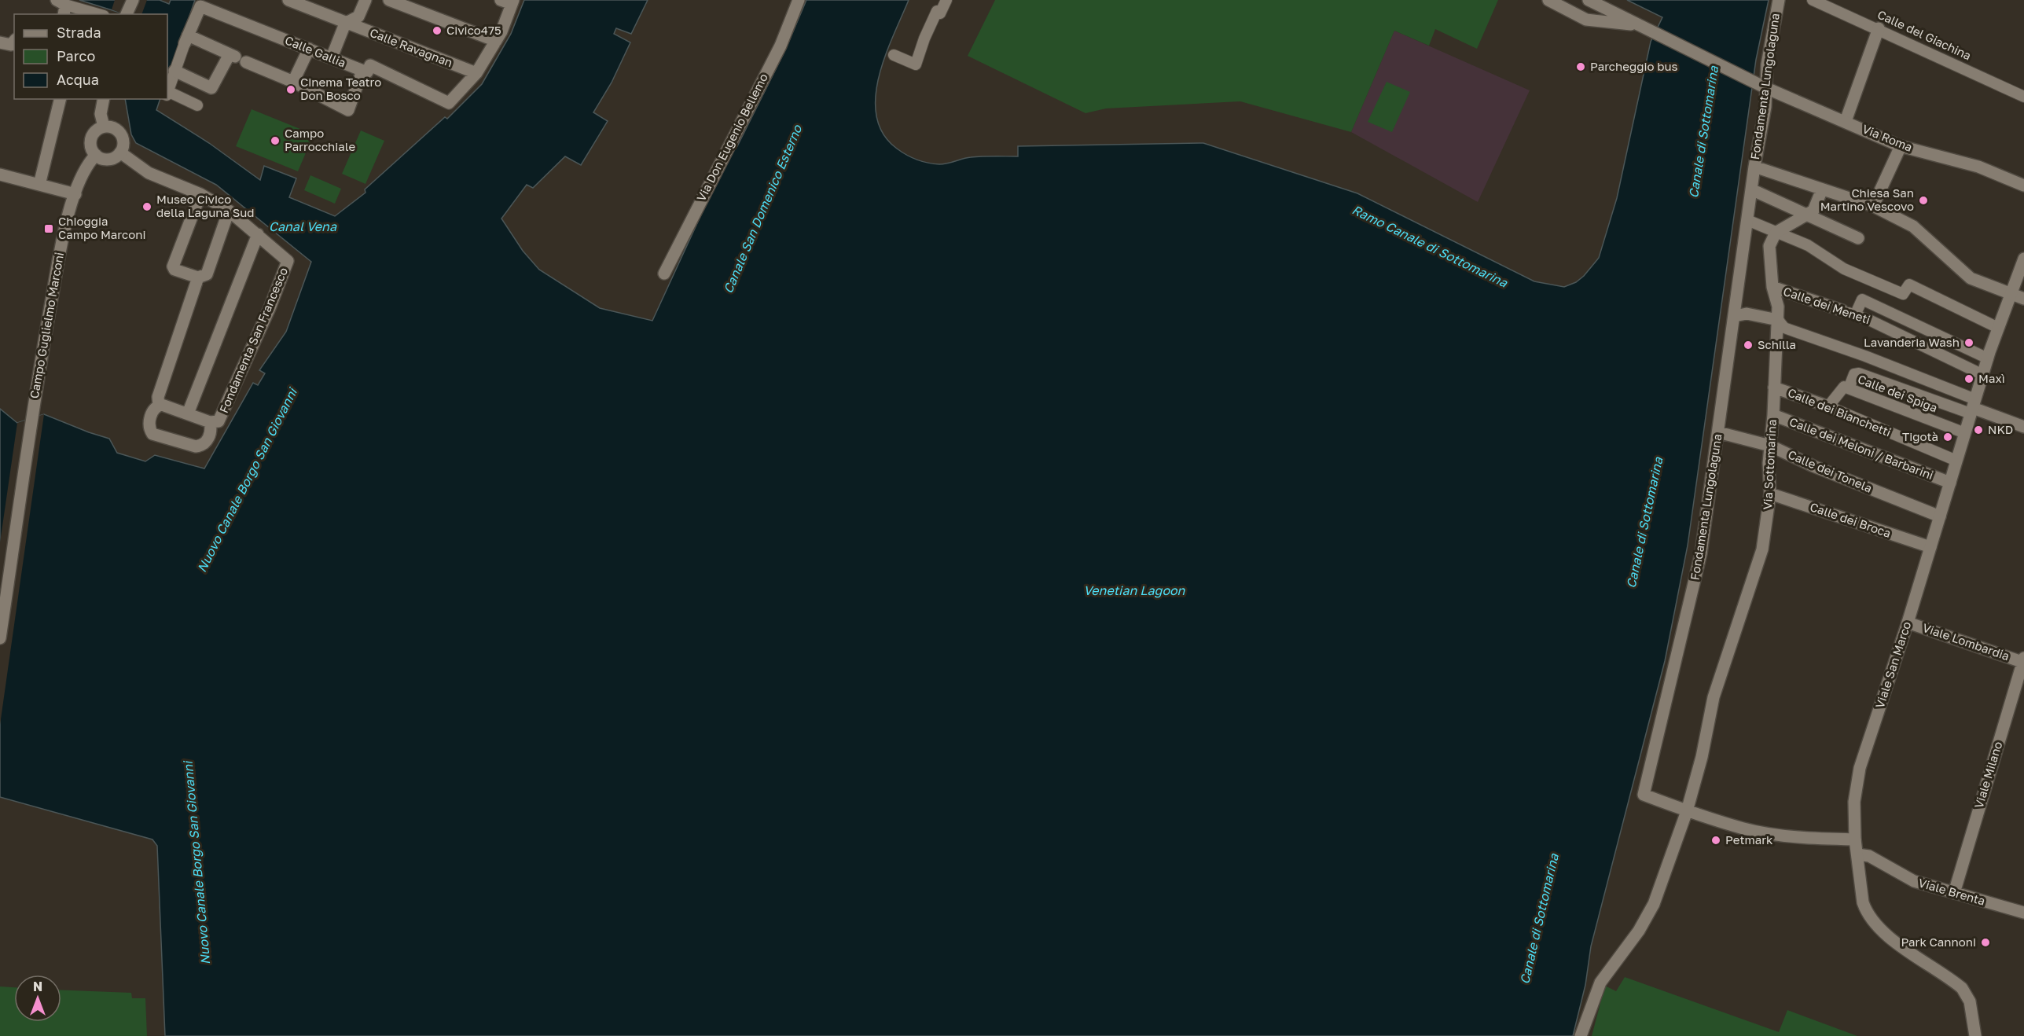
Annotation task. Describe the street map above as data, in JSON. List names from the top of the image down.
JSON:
{
  "streets": {
    "street": [
      "Calle del Giachina",
      "Calle Ravagnan",
      "Calle Gallia",
      "Fondamenta Lungolaguna",
      "Via Don Eugenio Bellemo",
      "Via Roma",
      "Calle dei Meneti",
      "Campo Guglielmo Marconi",
      "Fondamenta San Francesco",
      "Calle dei Spiga",
      "Calle dei Bianchetti",
      "Calle dei Meloni / Barbarini",
      "Via Sottomarina",
      "Calle dei Tonela",
      "Calle dei Broca",
      "Viale Lombardia",
      "Viale San Marco",
      "Viale Milano",
      "Viale Brenta"
    ]
  },
  "crossings": [
    ["Calle Ravagnan", "Calle Gallia"],
    ["Fondamenta Lungolaguna", "Via Roma"],
    ["Fondamenta Lungolaguna", "Via Sottomarina"],
    ["Fondamenta Lungolaguna", "Calle dei Tonela"],
    ["Fondamenta Lungolaguna", "Viale San Marco"],
    ["Calle dei Meneti", "Via Sottomarina"],
    ["Calle dei Meneti", "Viale San Marco"],
    ["Campo Guglielmo Marconi", "Fondamenta San Francesco"],
    ["Calle dei Spiga", "Calle dei Bianchetti"],
    ["Calle dei Spiga", "Viale San Marco"],
    ["Calle dei Bianchetti", "Via Sottomarina"],
    ["Calle dei Bianchetti", "Viale San Marco"],
    ["Calle dei Meloni / Barbarini", "Via Sottomarina"],
    ["Calle dei Meloni / Barbarini", "Viale San Marco"],
    ["Via Sottomarina", "Calle dei Tonela"],
    ["Via Sottomarina", "Calle dei Broca"],
    ["Calle dei Tonela", "Viale San Marco"],
    ["Calle dei Broca", "Viale San Marco"],
    ["Viale Lombardia", "Viale San Marco"],
    ["Viale Lombardia", "Viale Milano"],
    ["Viale San Marco", "Viale Brenta"],
    ["Viale Milano", "Viale Brenta"]
  ],
  "water": [
    "Canale di Sottomarina",
    "Canale San Domenico Esterno",
    "Canal Vena",
    "Ramo Canale di Sottomarina",
    "Nuovo Canale Borgo San Giovanni",
    "Venetian Lagoon"
  ],
  "places": {
    "other": [
      "Civico475",
      "Parcheggio bus",
      "Cinema Teatro Don Bosco",
      "Campo Parrocchiale",
      "Chiesa San Martino Vescovo",
      "Museo Civico della Laguna Sud",
      "Lavanderia Wash",
      "Schilla",
      "Maxì",
      "NKD",
      "Tigotà",
      "Petmark",
      "Park Cannoni"
    ],
    "transit": ["Chioggia Campo Marconi"]
  },
  "legend": ["Strada", "Parco", "Acqua"],
  "north": "top"
}
